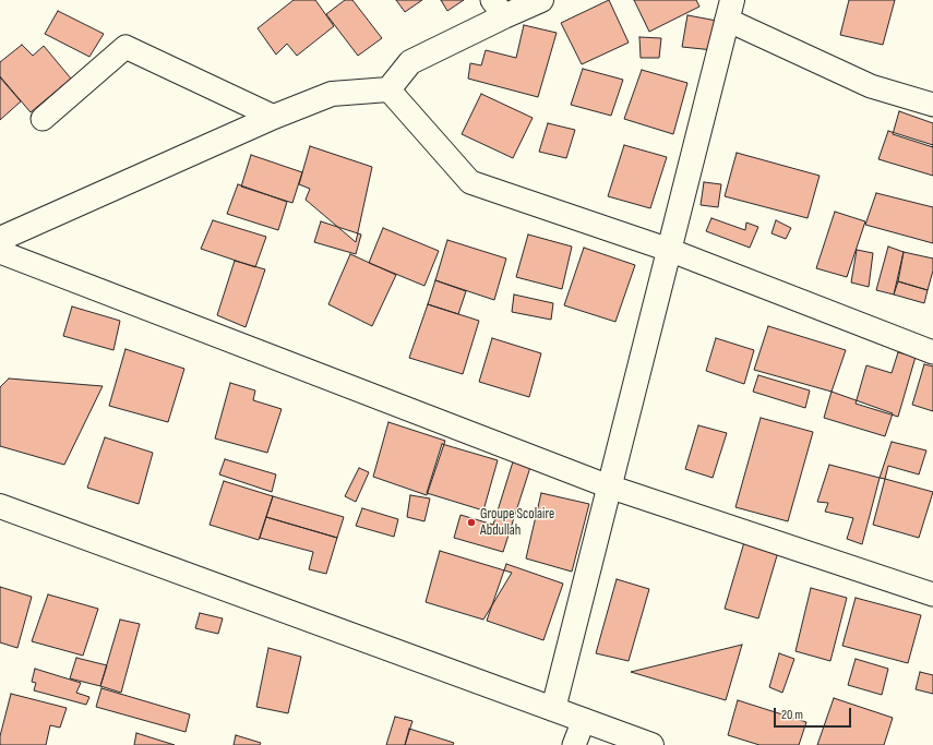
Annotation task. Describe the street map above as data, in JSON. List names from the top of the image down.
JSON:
{
  "places": ["Groupe Scolaire Abdullah"],
  "scale_bar": "20 m"
}
